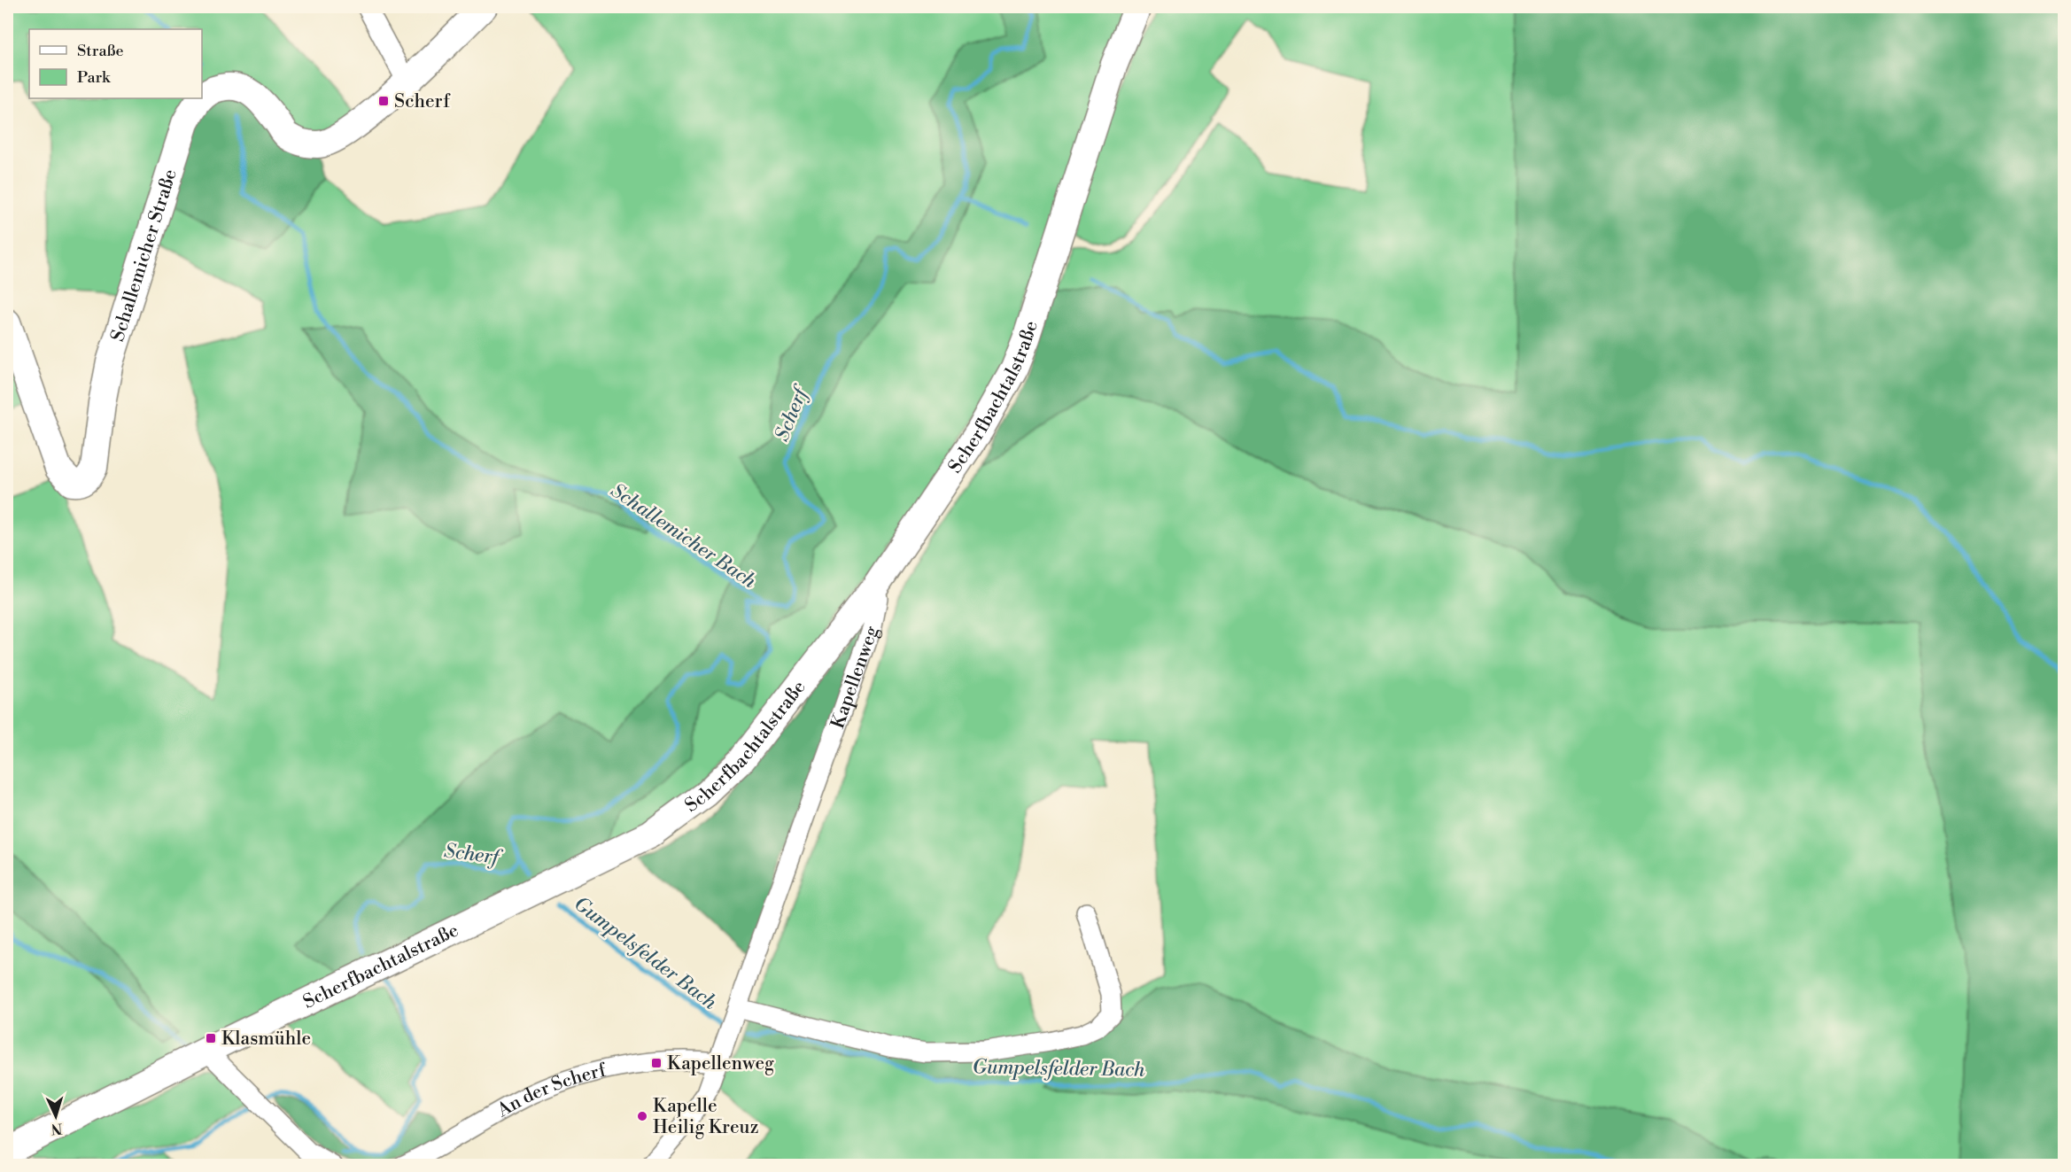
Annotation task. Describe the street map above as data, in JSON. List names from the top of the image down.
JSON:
{
  "streets": {
    "main road": ["Schallemicher Straße", "Scherfbachtalstraße"],
    "street": ["Kapellenweg", "An der Scherf"]
  },
  "crossings": [
    ["Scherfbachtalstraße", "Kapellenweg"],
    ["Kapellenweg", "An der Scherf"]
  ],
  "water": ["Scherf", "Schallemicher Bach", "Gumpelsfelder Bach"],
  "places": {
    "transit": ["Scherf", "Klasmühle", "Kapellenweg"],
    "other": ["Kapelle Heilig Kreuz"]
  },
  "legend": ["Straße", "Park"],
  "north": "bottom"
}
